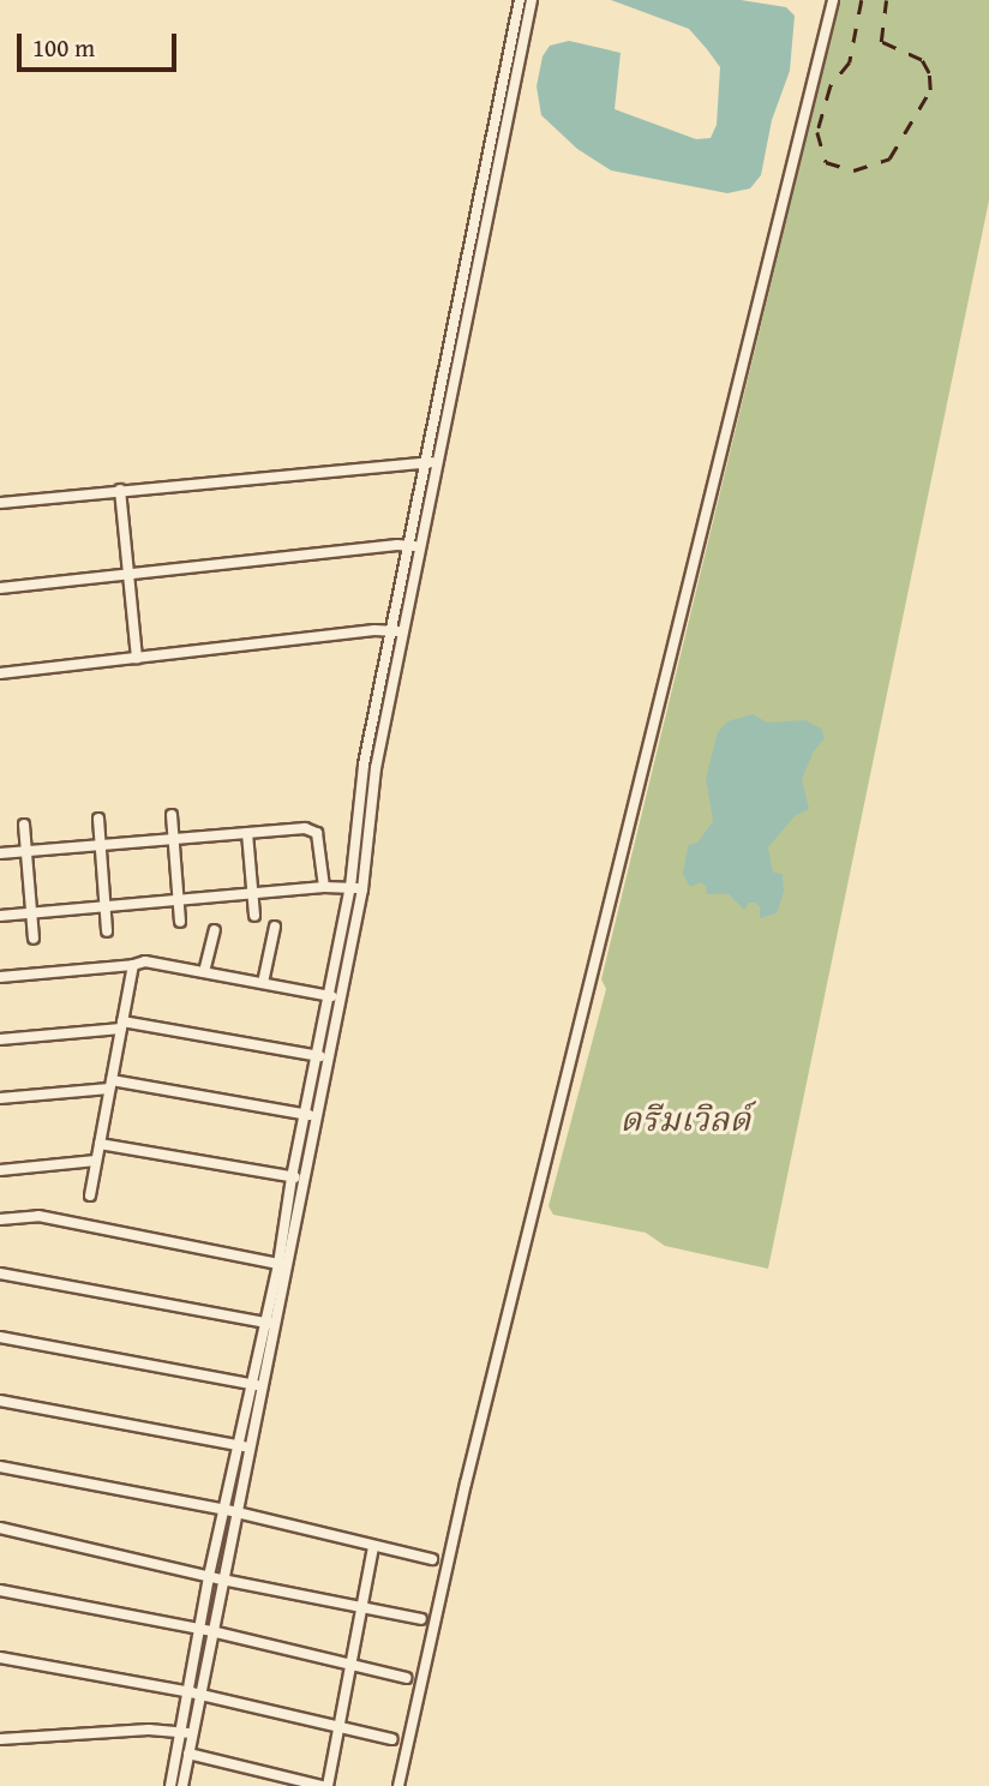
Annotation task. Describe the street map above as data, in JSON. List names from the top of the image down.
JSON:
{
  "parks": ["ดรีมเวิลด์"],
  "scale_bar": "100 m"
}
